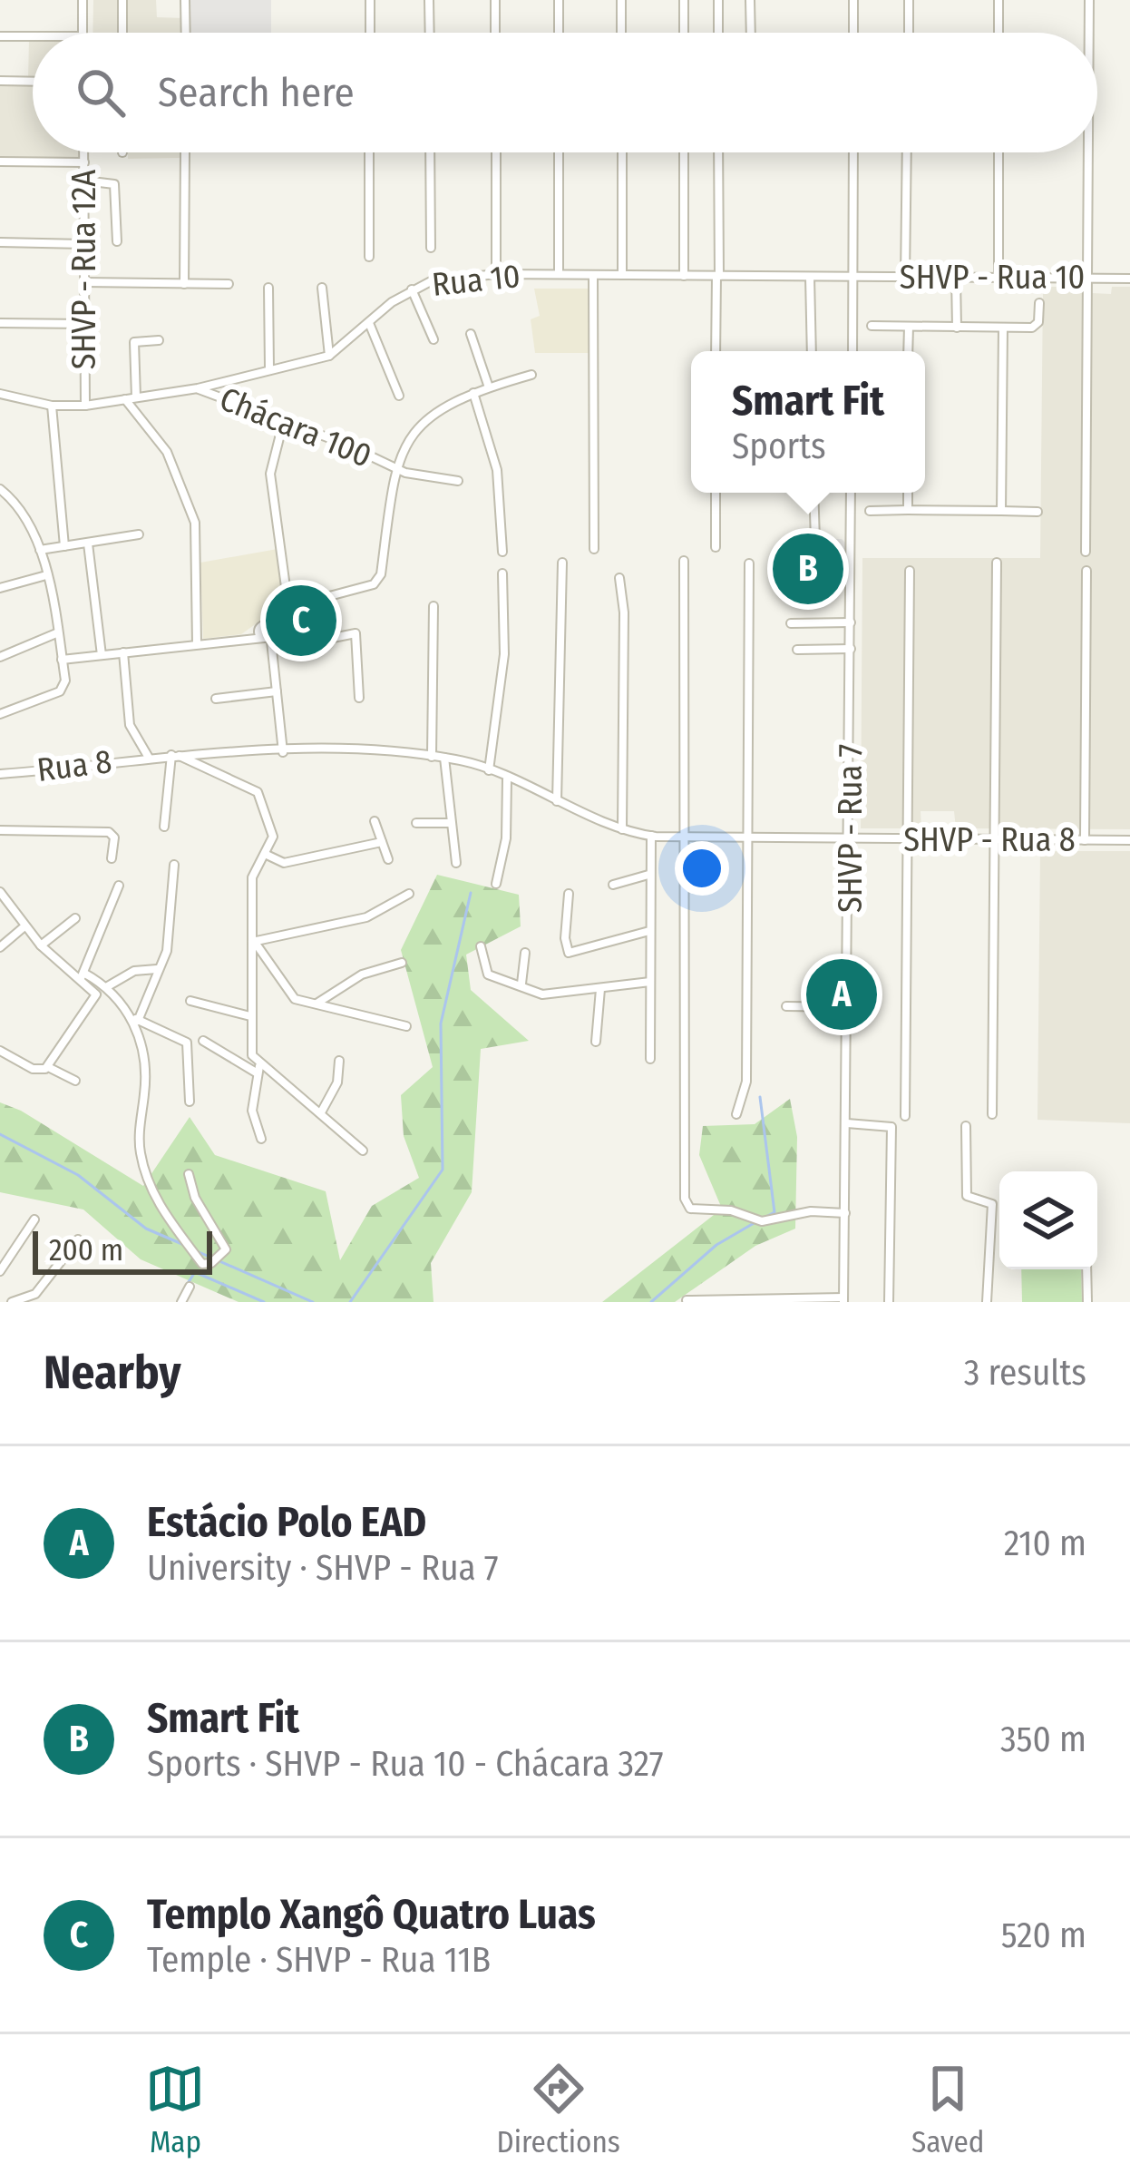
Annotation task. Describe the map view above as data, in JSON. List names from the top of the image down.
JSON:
{
  "streets": {
    "street": [
      "SHVP - Rua 12A",
      "SHVP - Rua 10",
      "Rua 10",
      "Chácara 100",
      "Rua 8",
      "SHVP - Rua 7",
      "SHVP - Rua 8"
    ]
  },
  "crossings": [
    ["SHVP - Rua 12A", "Rua 10"],
    ["SHVP - Rua 10", "Rua 10"],
    ["Rua 10", "Chácara 100"],
    ["Rua 8", "SHVP - Rua 8"],
    ["SHVP - Rua 7", "SHVP - Rua 8"]
  ],
  "scale_bar": "200 m",
  "page": {
    "search": "Search here",
    "popup": ["Smart Fit", "Sports"],
    "pins": ["B", "C", "A"],
    "scale": "200 m",
    "heading": ["Nearby", "3 results"],
    "list": [
      {
        "mark": "A",
        "name": "Estácio Polo EAD",
        "note": "University · SHVP - Rua 7",
        "value": "210 m"
      },
      {
        "mark": "B",
        "name": "Smart Fit",
        "note": "Sports · SHVP - Rua 10 - Chácara 327",
        "value": "350 m"
      },
      {
        "mark": "C",
        "name": "Templo Xangô Quatro Luas",
        "note": "Temple · SHVP - Rua 11B",
        "value": "520 m"
      }
    ],
    "nav": ["Map", "Directions", "Saved"]
  }
}
